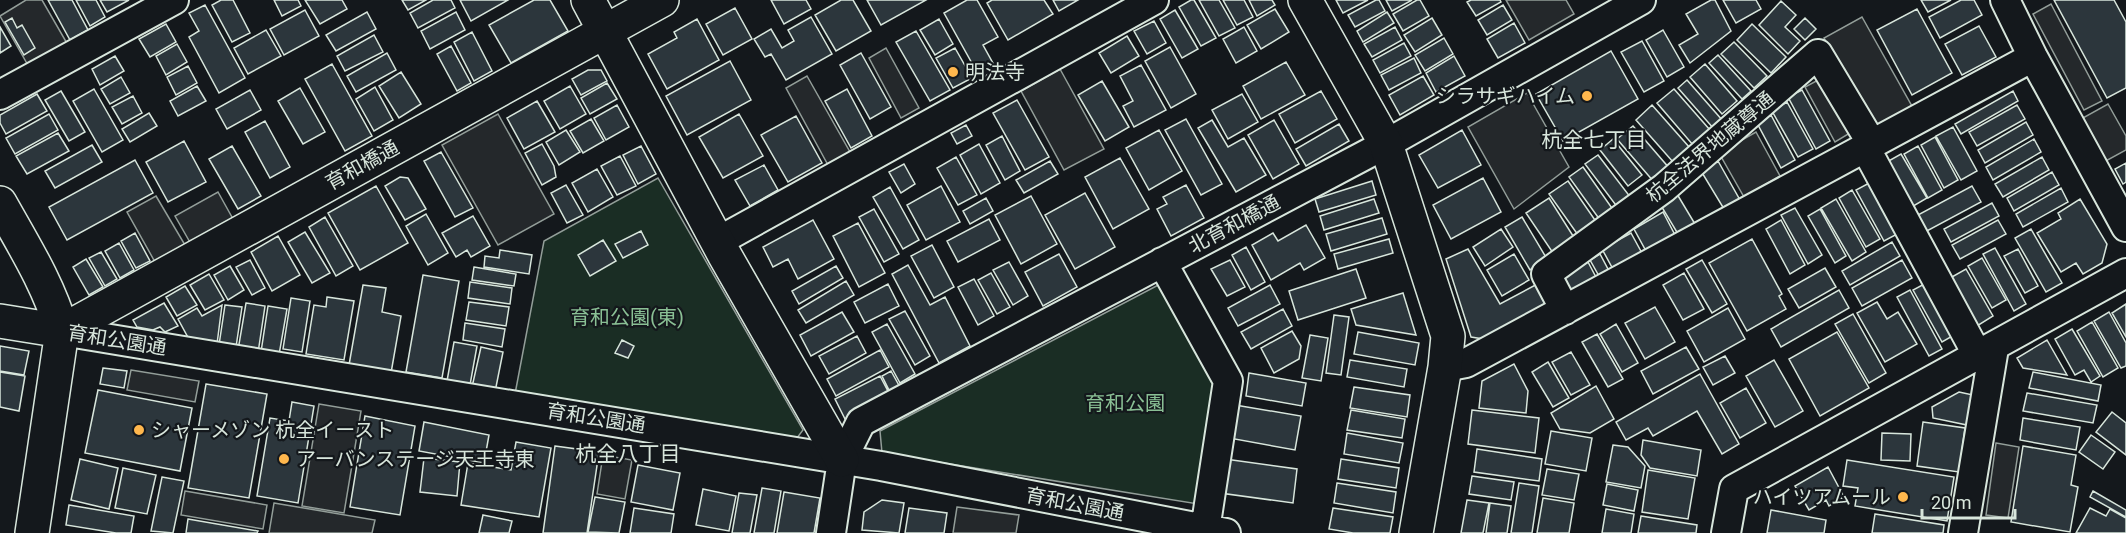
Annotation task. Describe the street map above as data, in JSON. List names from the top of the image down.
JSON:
{
  "streets": {
    "street": [
      "杭全法界地蔵尊通",
      "育和橋通",
      "北育和橋通",
      "育和公園通"
    ]
  },
  "crossings": [
    ["育和橋通", "育和公園通"],
    ["北育和橋通", "育和公園通"]
  ],
  "districts": ["杭全七丁目", "杭全八丁目"],
  "parks": ["育和公園(東)", "育和公園"],
  "places": [
    "明法寺",
    "シラサギハイム",
    "シャーメゾン 杭全イースト",
    "アーバンステージ天王寺東",
    "ハイツアムール"
  ],
  "scale_bar": "20 m"
}
